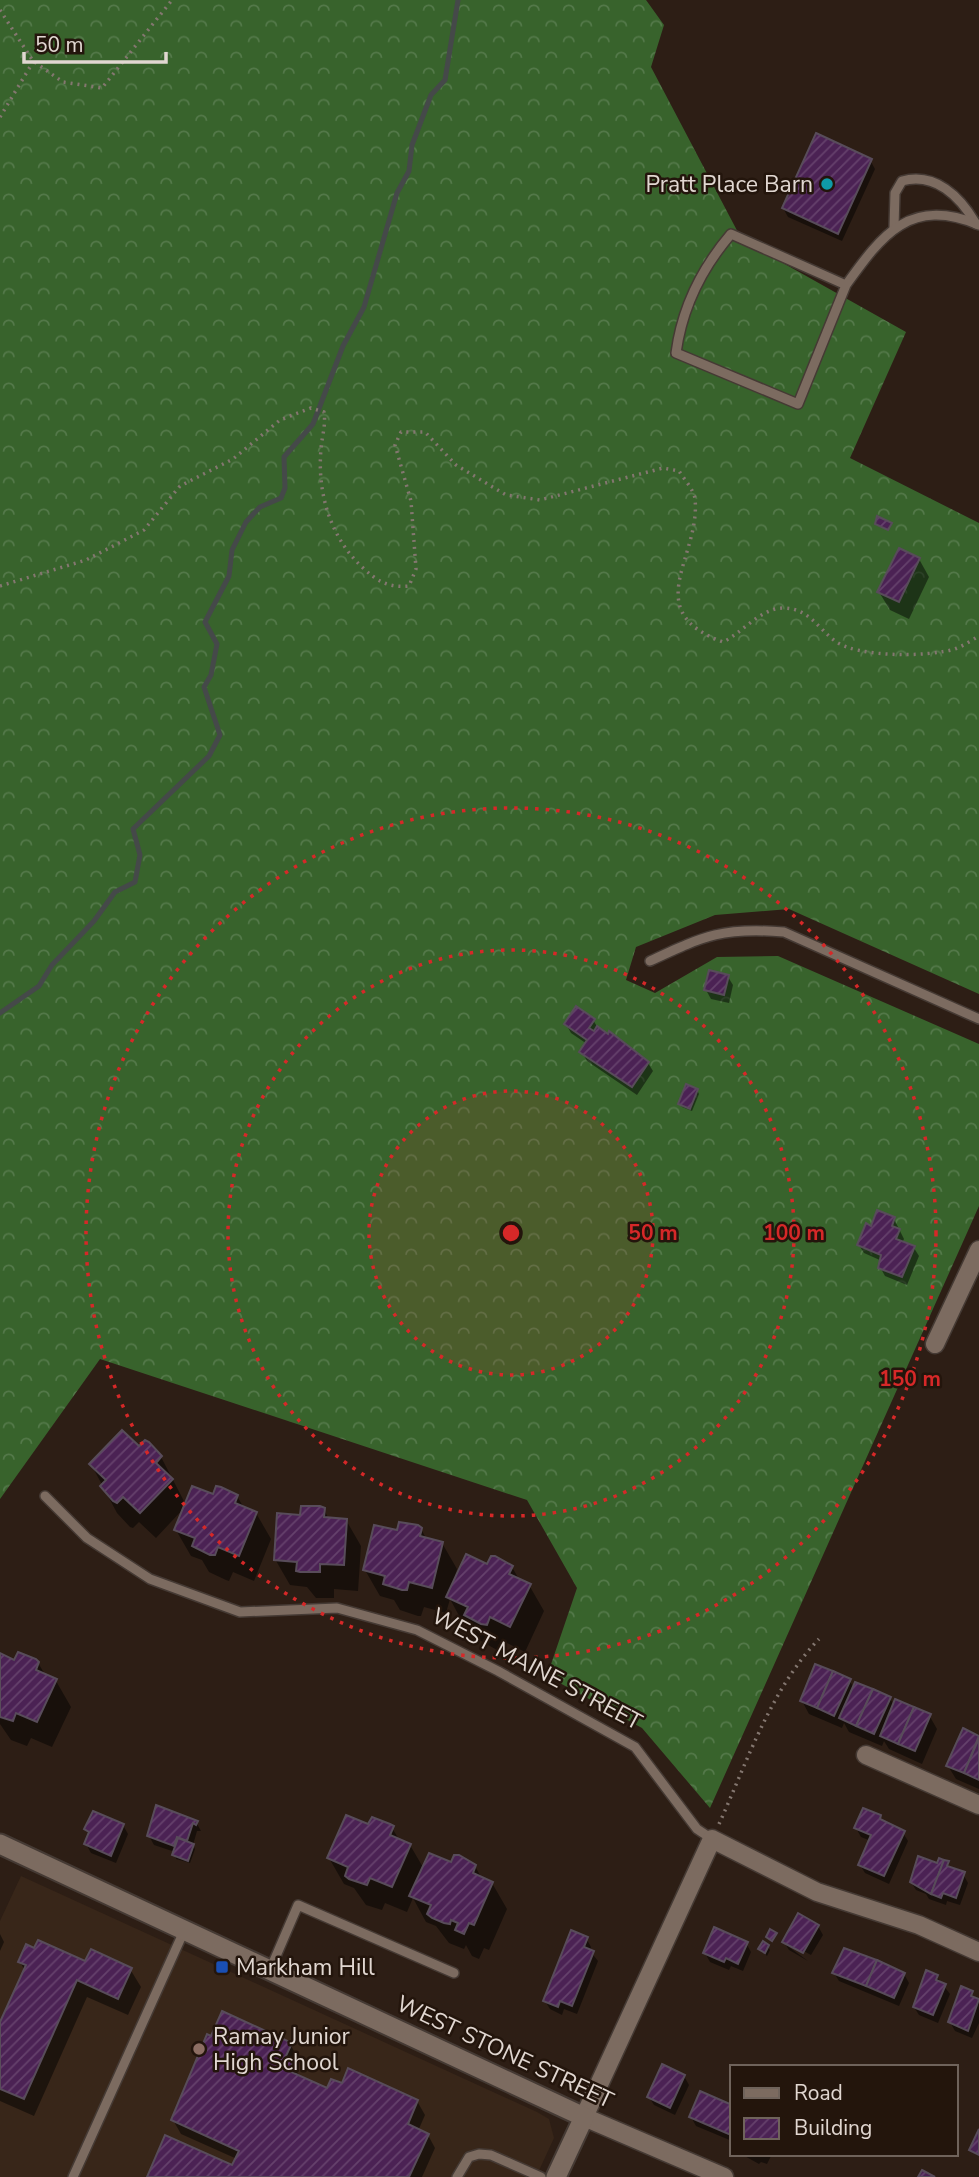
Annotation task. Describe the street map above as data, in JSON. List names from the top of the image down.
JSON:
{
  "streets": {
    "street": ["WEST MAINE STREET", "WEST STONE STREET"]
  },
  "places": {
    "other": ["Pratt Place Barn", "Ramay Junior High School"],
    "transit": ["Markham Hill"]
  },
  "legend": ["Road", "Building"],
  "scale_bar": "50 m",
  "rings": ["50 m", "100 m", "150 m"]
}
